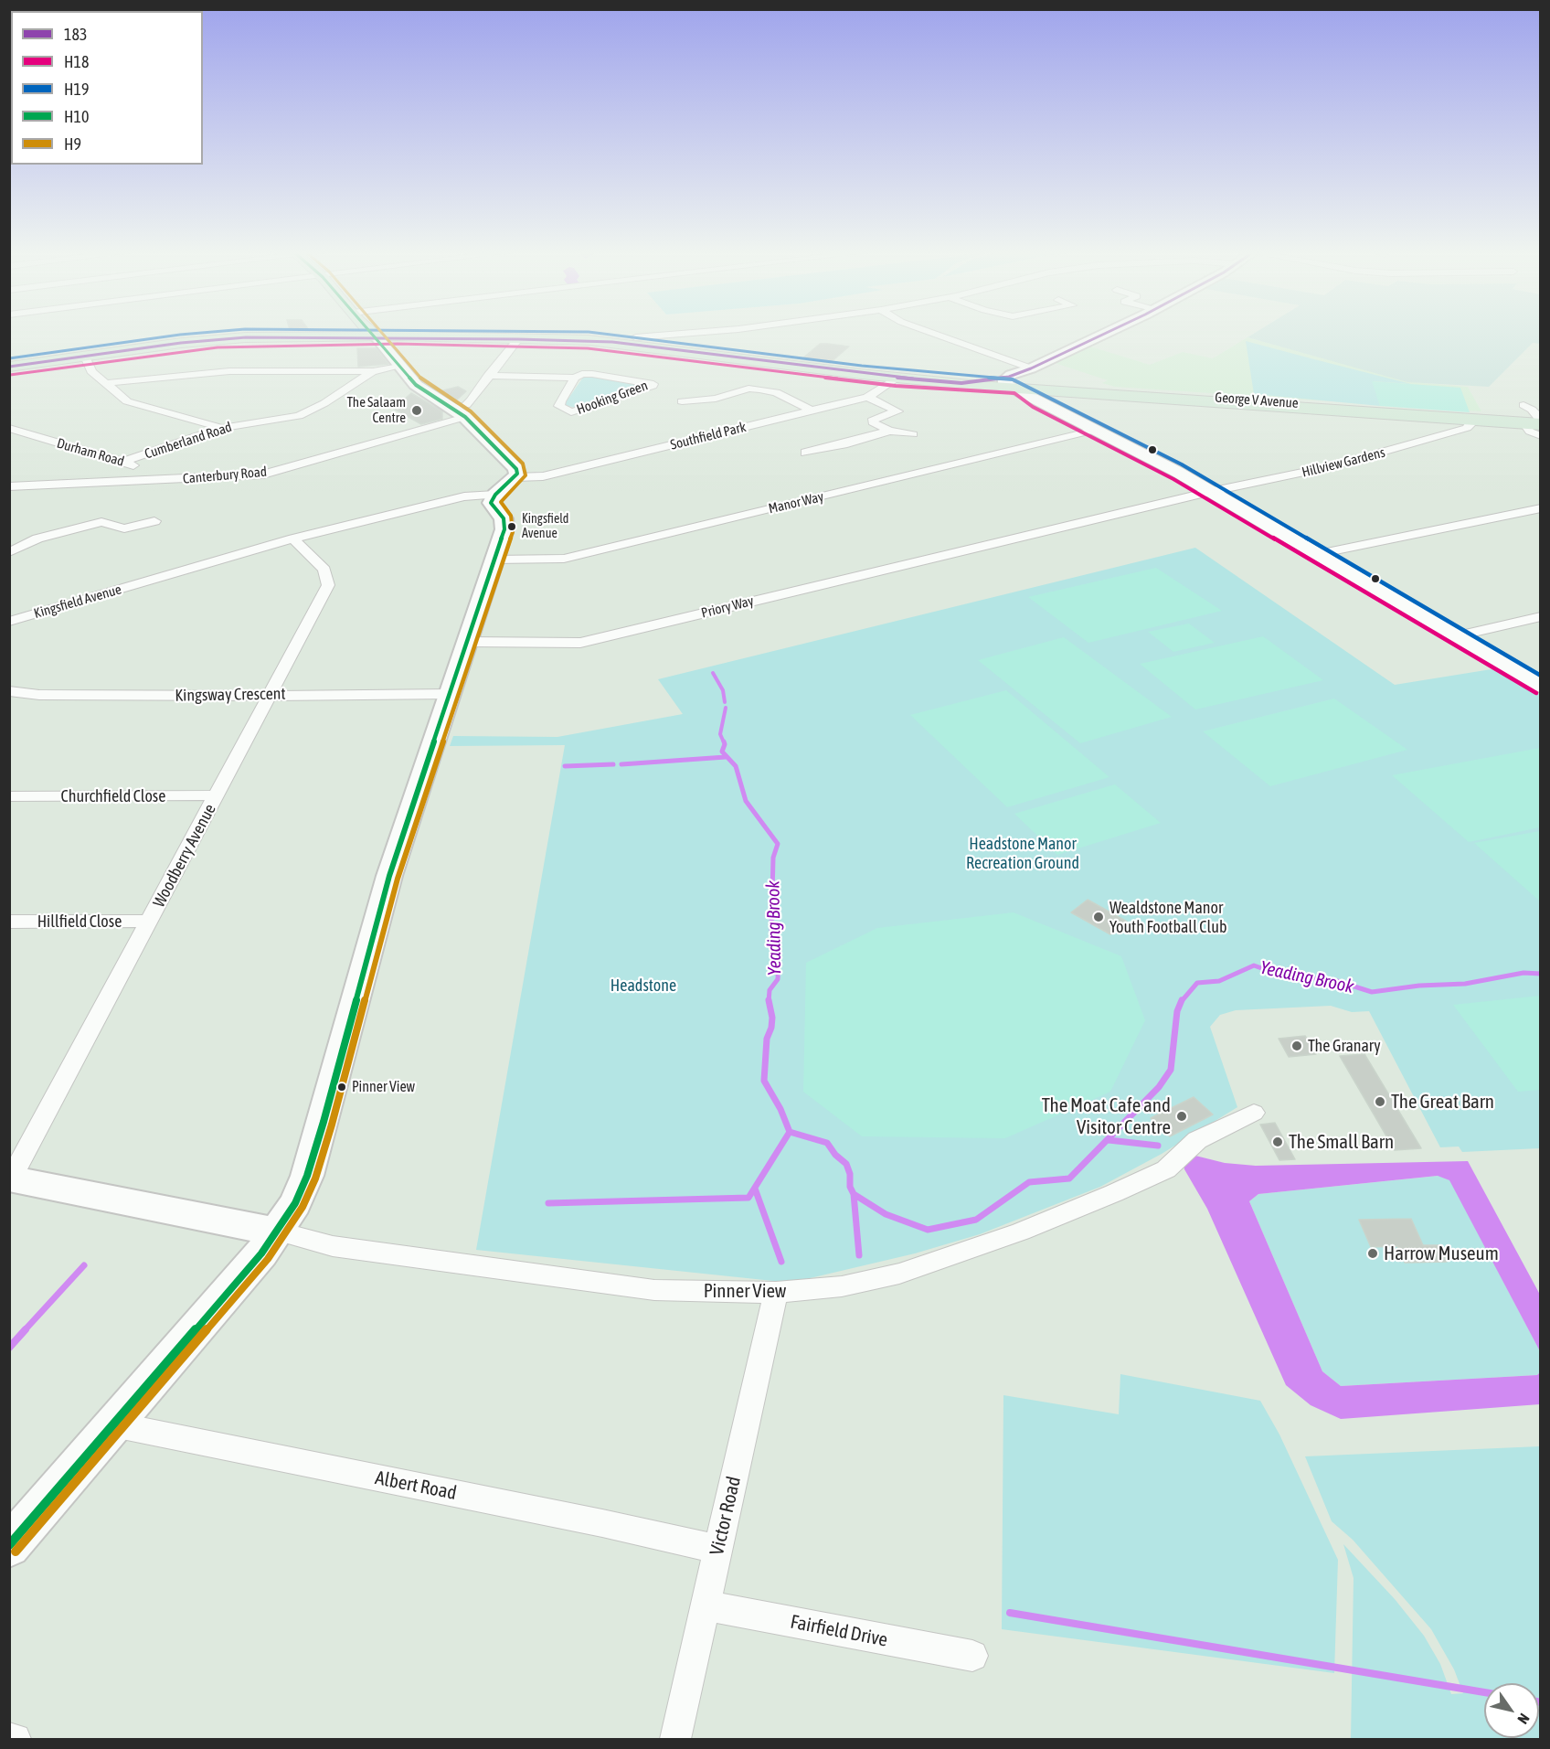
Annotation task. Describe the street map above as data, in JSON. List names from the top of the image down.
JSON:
{
  "streets": {
    "main road": ["George V Avenue"],
    "street": [
      "Hooking Green",
      "Southfield Park",
      "Cumberland Road",
      "Durham Road",
      "Hillview Gardens",
      "Canterbury Road",
      "Manor Way",
      "Kingsfield Avenue",
      "Priory Way",
      "Kingsway Crescent",
      "Churchfield Close",
      "Woodberry Avenue",
      "Hillfield Close",
      "Pinner View",
      "Albert Road",
      "Victor Road",
      "Fairfield Drive"
    ]
  },
  "crossings": [
    ["Hooking Green", "Canterbury Road"],
    ["George V Avenue", "Hillview Gardens"],
    ["Cumberland Road", "Durham Road"],
    ["Durham Road", "Canterbury Road"],
    ["Hillview Gardens", "Priory Way"],
    ["Kingsfield Avenue", "Woodberry Avenue"],
    ["Kingsway Crescent", "Woodberry Avenue"],
    ["Churchfield Close", "Woodberry Avenue"],
    ["Woodberry Avenue", "Hillfield Close"],
    ["Woodberry Avenue", "Pinner View"],
    ["Pinner View", "Victor Road"],
    ["Albert Road", "Victor Road"],
    ["Victor Road", "Fairfield Drive"]
  ],
  "water": ["Yeading Brook"],
  "parks": ["Headstone Manor Recreation Ground", "Headstone"],
  "places": [
    "The Salaam Centre",
    "Kingsfield Avenue",
    "Wealdstone Manor Youth Football Club",
    "The Granary",
    "Pinner View",
    "The Great Barn",
    "The Moat Cafe and Visitor Centre",
    "The Small Barn",
    "Harrow Museum"
  ],
  "lines": [
    "transit line 183",
    "transit line H19",
    "transit line H10",
    "transit line H9",
    "transit line H18"
  ],
  "legend": [
    "183",
    "H18",
    "H19",
    "H10",
    "H9"
  ],
  "north": "bottom right"
}
